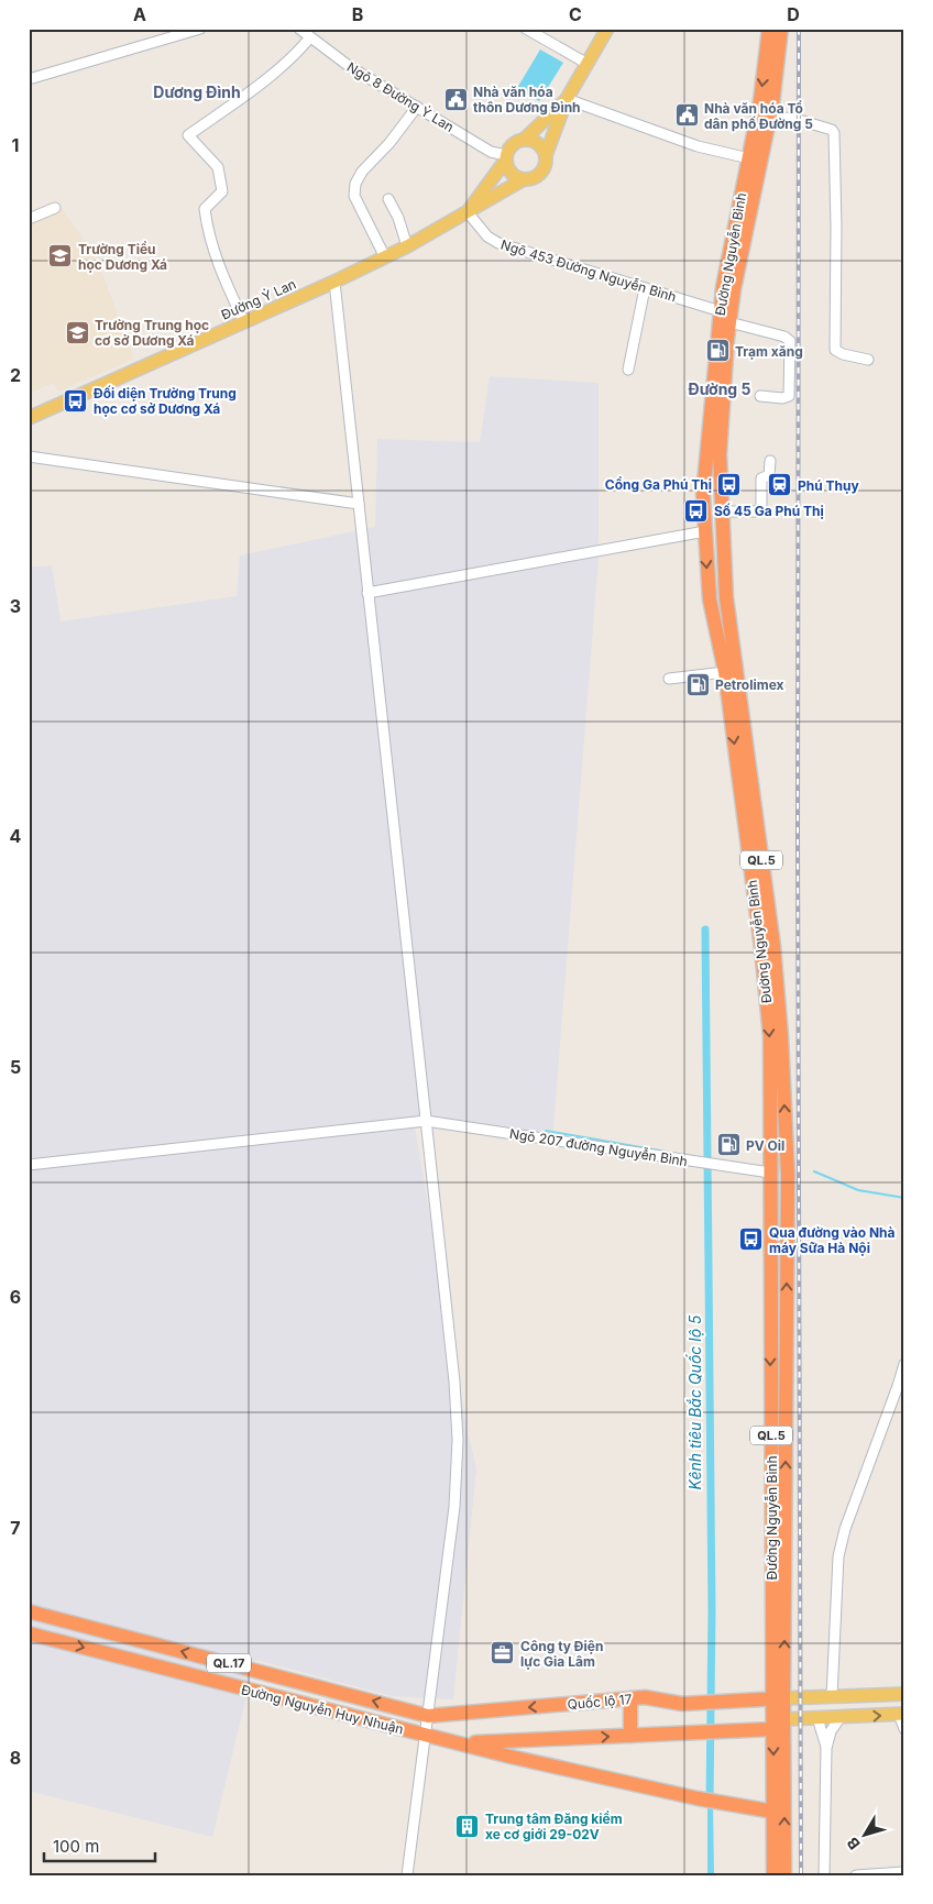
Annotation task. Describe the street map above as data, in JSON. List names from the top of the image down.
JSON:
{
  "streets": {
    "highway": [
      "Đường Nguyễn Bình",
      "QL.5",
      "QL.17",
      "Quốc lộ 17",
      "Đường Nguyễn Huy Nhuận"
    ],
    "main road": ["Đường Ỷ Lan"],
    "street": ["Ngõ 8 Đường Ỷ Lan", "Ngõ 453 Đường Nguyễn Bình", "Ngõ 207 đường Nguyễn Bình"]
  },
  "crossings": [
    ["Ngõ 8 Đường Ỷ Lan", "Đường Ỷ Lan"],
    ["Đường Nguyễn Bình", "Ngõ 453 Đường Nguyễn Bình"],
    ["Đường Nguyễn Bình", "QL.5"],
    ["Đường Nguyễn Bình", "Ngõ 207 đường Nguyễn Bình"],
    ["Đường Nguyễn Bình", "Quốc lộ 17"],
    ["Ngõ 453 Đường Nguyễn Bình", "Đường Ỷ Lan"],
    ["QL.5", "QL.17"],
    ["QL.5", "Quốc lộ 17"],
    ["QL.17", "Đường Nguyễn Huy Nhuận"],
    ["Quốc lộ 17", "Đường Nguyễn Huy Nhuận"]
  ],
  "districts": ["Dương Đình", "Đường 5"],
  "water": ["Kênh tiêu Bắc Quốc lộ 5"],
  "places": {
    "public building": ["Nhà văn hóa thôn Dương Đình", "Nhà văn hóa Tổ dân phố Đường 5"],
    "school or university": ["Trường Tiểu học Dương Xá", "Trường Trung học cơ sở Dương Xá"],
    "fuel station": ["Trạm xăng", "Petrolimex", "PV Oil"],
    "bus stop": [
      "Đối diện Trường Trung học cơ sở Dương Xá",
      "Cổng Ga Phú Thị",
      "Số 45 Ga Phú Thị",
      "Qua đường vào Nhà máy Sữa Hà Nội"
    ],
    "station": ["Phú Thụy"],
    "office": ["Công ty Điện lực Gia Lâm"],
    "building": ["Trung tâm Đăng kiểm xe cơ giới 29-02V"]
  },
  "scale_bar": "100 m",
  "north": "bottom left",
  "grid": {
    "columns": [
      "A",
      "B",
      "C",
      "D"
    ],
    "rows": [
      "1",
      "2",
      "3",
      "4",
      "5",
      "6",
      "7",
      "8"
    ]
  }
}
